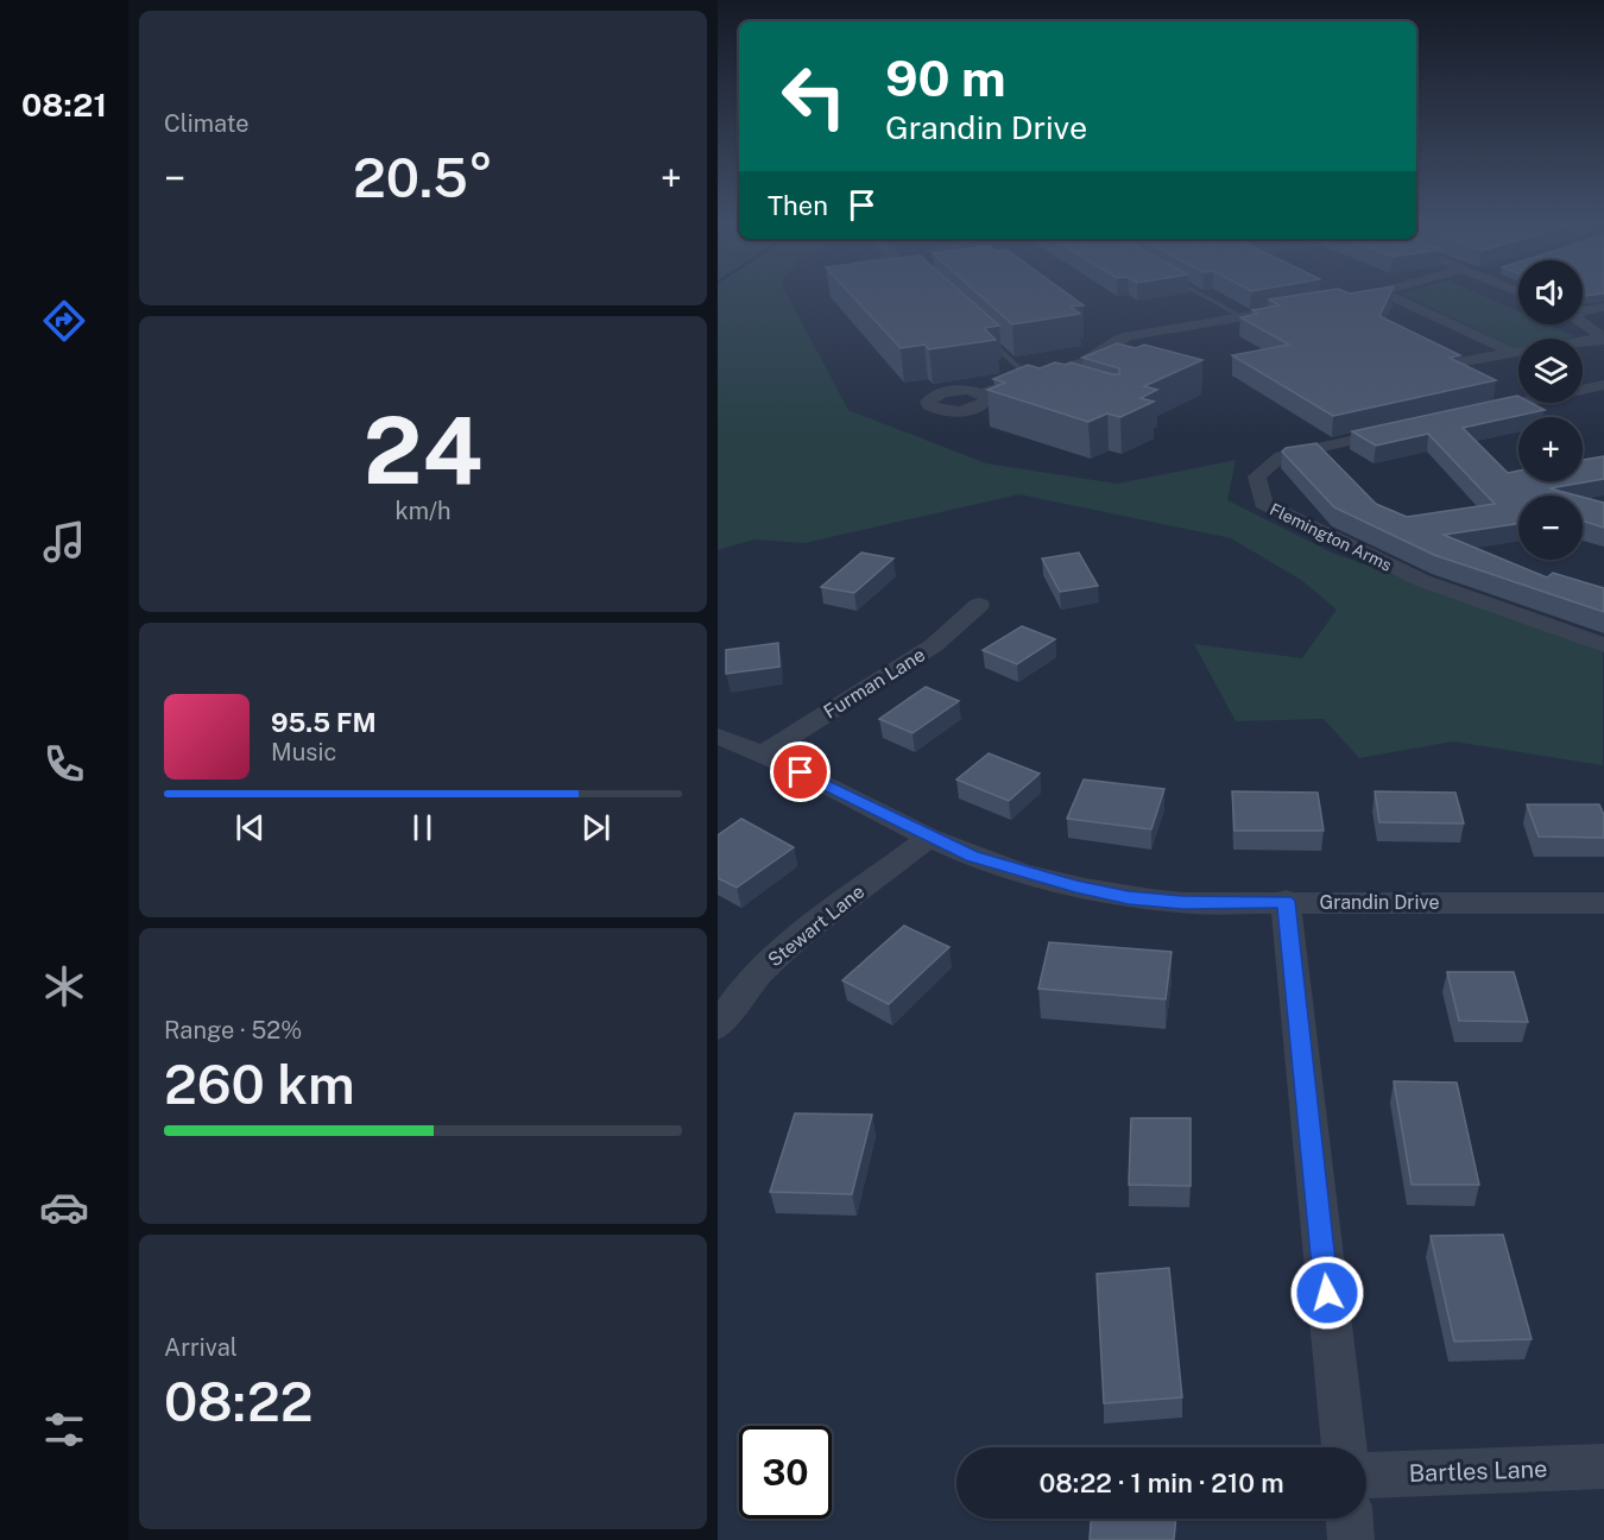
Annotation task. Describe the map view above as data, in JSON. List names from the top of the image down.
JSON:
{
  "streets": {
    "street": [
      "Flemington Arms",
      "Furman Lane",
      "Grandin Drive",
      "Stewart Lane",
      "Bartles Lane"
    ]
  },
  "crossings": [
    ["Furman Lane", "Grandin Drive"],
    ["Grandin Drive", "Stewart Lane"]
  ],
  "page": {
    "tabs": "08:21",
    "tile": [
      "Climate",
      ["24", "km/h"],
      ["Range · 52%", "260 km"],
      ["Arrival", "08:22"]
    ],
    "turn": ["90 m", "Grandin Drive"],
    "heat": ["−", "20.5°", "+"],
    "then": "Then",
    "map_buttons": ["+", "−"],
    "song": ["95.5 FM", "Music"],
    "limit": "30",
    "trip": "08:22 · 1 min · 210 m"
  }
}
